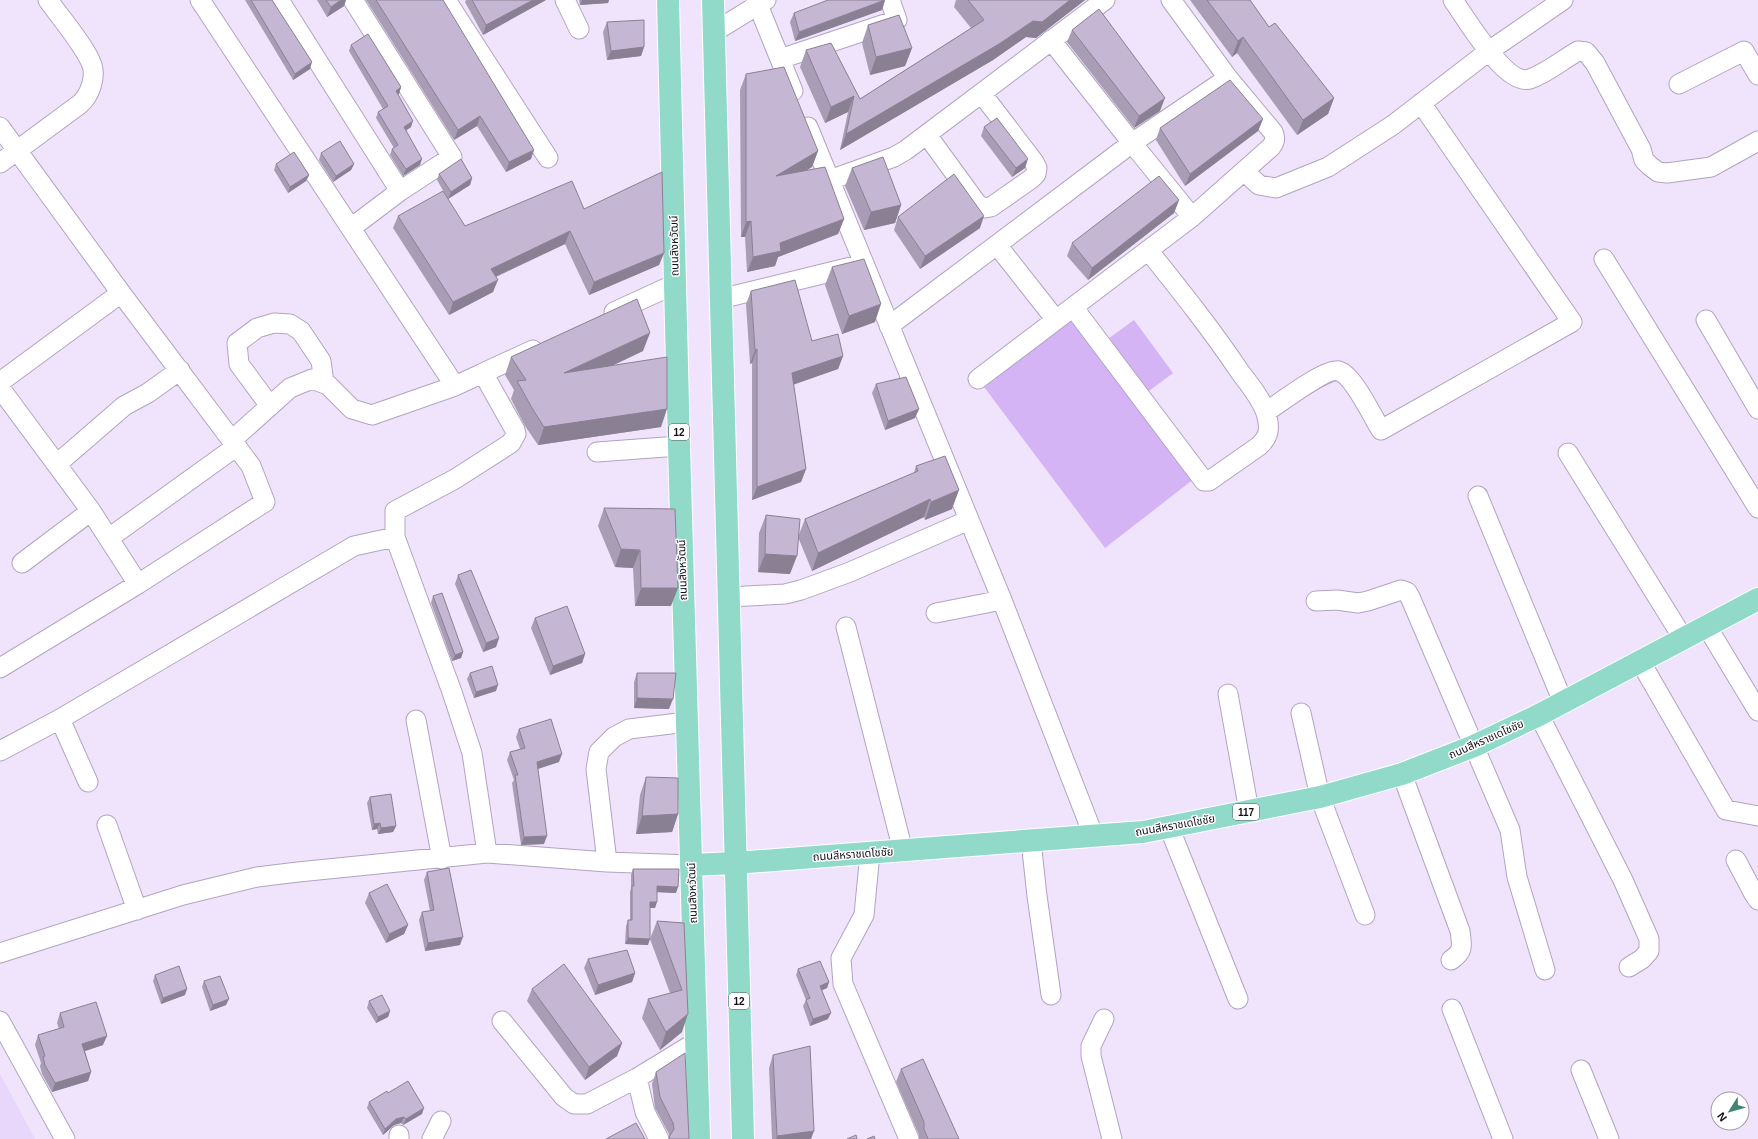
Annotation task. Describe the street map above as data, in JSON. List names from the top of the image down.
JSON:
{
  "streets": {
    "main road": [
      "ถนนสิงหวัฒน์",
      "12",
      "ถนนสีหราชเดโชชัย",
      "117"
    ]
  },
  "crossings": [
    ["ถนนสิงหวัฒน์", "ถนนสีหราชเดโชชัย"],
    ["12", "ถนนสีหราชเดโชชัย"]
  ],
  "north": "bottom left"
}
